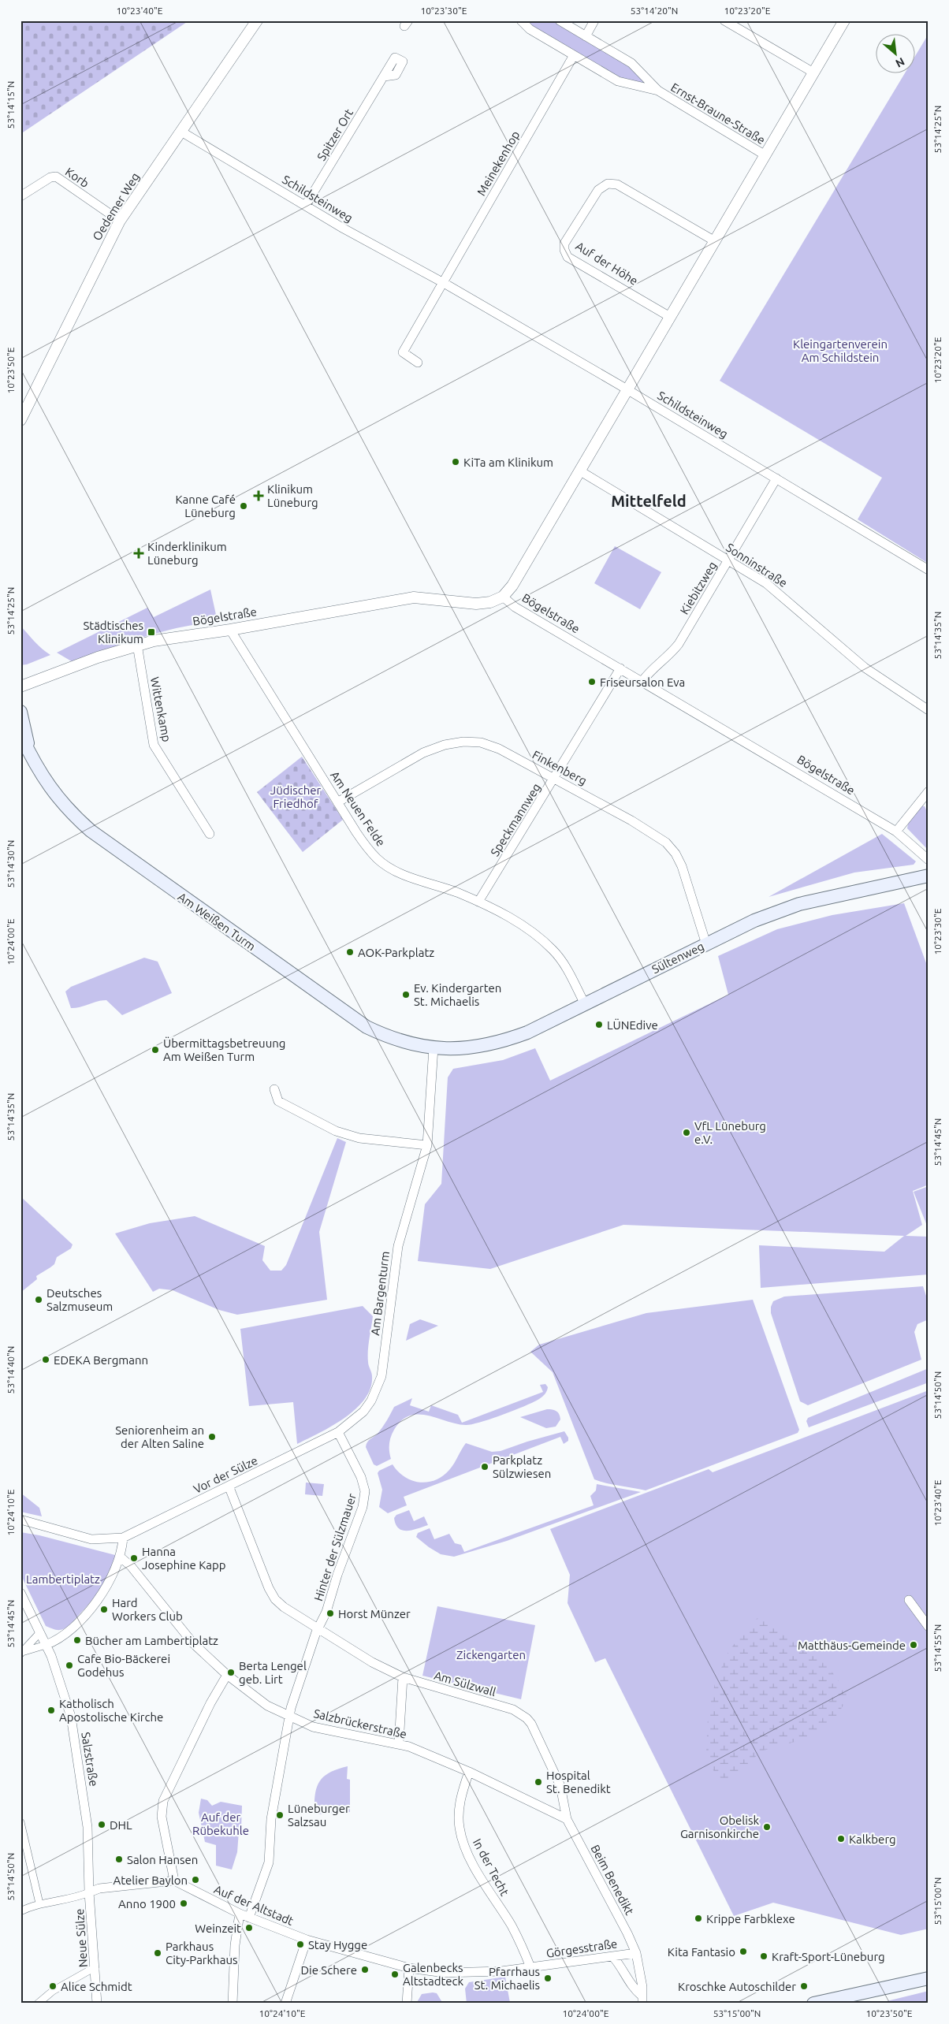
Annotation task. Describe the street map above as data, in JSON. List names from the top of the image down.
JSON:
{
  "streets": {
    "main road": ["Am Weißen Turm", "Sültenweg"],
    "street": [
      "Ernst-Braune-Straße",
      "Spitzer Ort",
      "Meinekenhop",
      "Korb",
      "Schildsteinweg",
      "Oedemer Weg",
      "Auf der Höhe",
      "Sonninstraße",
      "Kiebitzweg",
      "Bögelstraße",
      "Wittenkamp",
      "Finkenberg",
      "Am Neuen Felde",
      "Speckmannweg",
      "Am Bargenturm",
      "Vor der Sülze",
      "Hinter der Sülzmauer",
      "Am Sülzwall",
      "Salzbrückerstraße",
      "Salzstraße",
      "In der Techt",
      "Beim Benedikt",
      "Auf der Altstadt",
      "Neue Sülze",
      "Görgesstraße"
    ]
  },
  "crossings": [
    ["Ernst-Braune-Straße", "Meinekenhop"],
    ["Spitzer Ort", "Schildsteinweg"],
    ["Meinekenhop", "Schildsteinweg"],
    ["Korb", "Oedemer Weg"],
    ["Schildsteinweg", "Oedemer Weg"],
    ["Schildsteinweg", "Kiebitzweg"],
    ["Sonninstraße", "Kiebitzweg"],
    ["Kiebitzweg", "Bögelstraße"],
    ["Bögelstraße", "Wittenkamp"],
    ["Bögelstraße", "Am Neuen Felde"],
    ["Bögelstraße", "Speckmannweg"],
    ["Finkenberg", "Am Neuen Felde"],
    ["Finkenberg", "Speckmannweg"],
    ["Finkenberg", "Sültenweg"],
    ["Am Neuen Felde", "Speckmannweg"],
    ["Am Neuen Felde", "Sültenweg"],
    ["Am Weißen Turm", "Sültenweg"],
    ["Am Weißen Turm", "Am Bargenturm"],
    ["Sültenweg", "Am Bargenturm"],
    ["Am Bargenturm", "Vor der Sülze"],
    ["Am Bargenturm", "Hinter der Sülzmauer"],
    ["Vor der Sülze", "Hinter der Sülzmauer"],
    ["Hinter der Sülzmauer", "Salzbrückerstraße"],
    ["Hinter der Sülzmauer", "Auf der Altstadt"],
    ["Am Sülzwall", "Beim Benedikt"],
    ["Salzbrückerstraße", "In der Techt"],
    ["Salzstraße", "Neue Sülze"],
    ["In der Techt", "Görgesstraße"],
    ["Beim Benedikt", "Görgesstraße"],
    ["Auf der Altstadt", "Görgesstraße"]
  ],
  "districts": ["Mittelfeld"],
  "parks": [
    "Kleingartenverein Am Schildstein",
    "Jüdischer Friedhof",
    "Lambertiplatz",
    "Zickengarten",
    "Auf der Rübekuhle"
  ],
  "places": {
    "other": [
      "KiTa am Klinikum",
      "Kanne Café Lüneburg",
      "Friseursalon Eva",
      "AOK-Parkplatz",
      "Ev. Kindergarten St. Michaelis",
      "LÜNEdive",
      "Übermittagsbetreuung Am Weißen Turm",
      "VfL Lüneburg e.V.",
      "Deutsches Salzmuseum",
      "EDEKA Bergmann",
      "Seniorenheim an der Alten Saline",
      "Parkplatz Sülzwiesen",
      "Hanna Josephine Kapp",
      "Hard Workers Club",
      "Horst Münzer",
      "Bücher am Lambertiplatz",
      "Matthäus-Gemeinde",
      "Cafe Bio-Bäckerei Godehus",
      "Berta Lengel geb. Lirt",
      "Katholisch Apostolische Kirche",
      "Hospital St. Benedikt",
      "Lüneburger Salzsau",
      "DHL",
      "Obelisk Garnisonkirche",
      "Kalkberg",
      "Salon Hansen",
      "Atelier Baylon",
      "Anno 1900",
      "Krippe Farbklexe",
      "Weinzeit",
      "Stay Hygge",
      "Kita Fantasio",
      "Parkhaus City-Parkhaus",
      "Kraft-Sport-Lüneburg",
      "Die Schere",
      "Galenbecks Altstadteck",
      "Pfarrhaus St. Michaelis",
      "Alice Schmidt",
      "Kroschke Autoschilder"
    ],
    "health": ["Klinikum Lüneburg", "Kinderklinikum Lüneburg"],
    "transit": ["Städtisches Klinikum"]
  },
  "north": "bottom right",
  "coordinates": [
    "10°23'40\"E",
    "10°23'30\"E",
    "53°14'20\"N",
    "10°23'20\"E",
    "53°14'15\"N",
    "53°14'25\"N",
    "10°23'50\"E",
    "53°14'35\"N",
    "53°14'30\"N",
    "10°24'00\"E",
    "53°14'45\"N",
    "53°14'40\"N",
    "53°14'50\"N",
    "10°24'10\"E",
    "53°14'55\"N",
    "53°15'00\"N"
  ]
}
